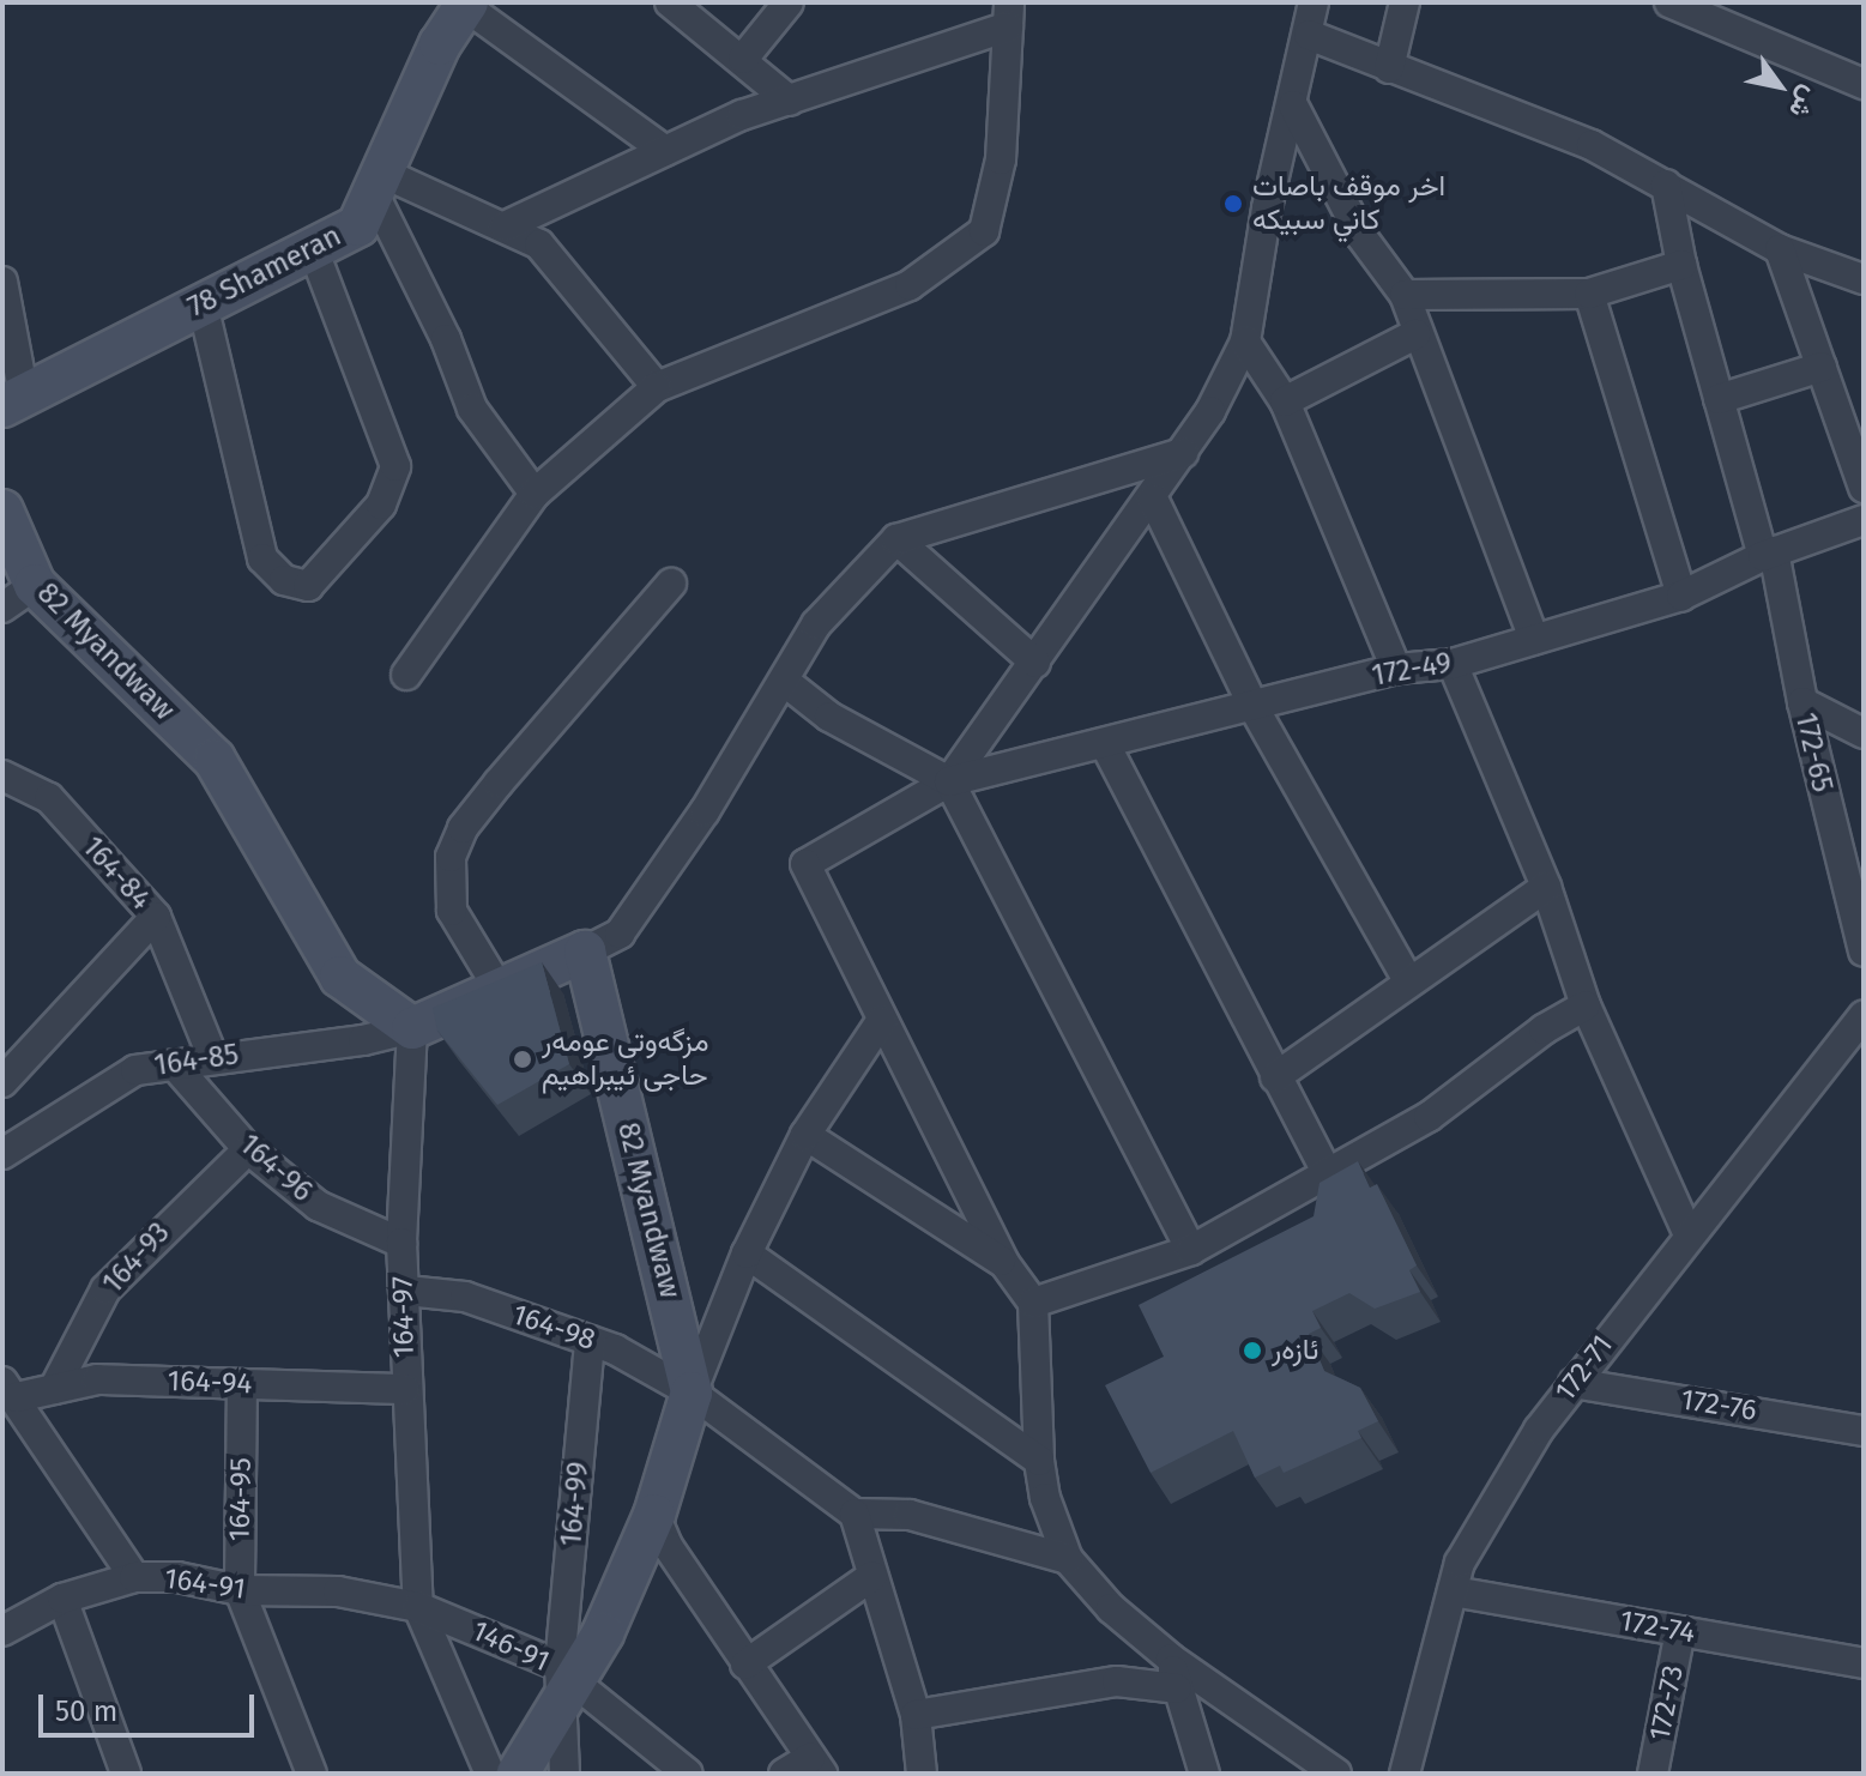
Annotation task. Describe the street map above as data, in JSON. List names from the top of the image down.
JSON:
{
  "streets": {
    "street": [
      "78 Shameran",
      "82 Myandwaw",
      "172-49",
      "172-65",
      "164-84",
      "164-85",
      "164-96",
      "164-93",
      "164-97",
      "164-98",
      "172-71",
      "164-94",
      "172-76",
      "164-95",
      "164-99",
      "164-91",
      "172-74",
      "146-91",
      "172-73"
    ]
  },
  "crossings": [
    ["82 Myandwaw", "164-85"],
    ["82 Myandwaw", "164-97"],
    ["82 Myandwaw", "164-98"],
    ["172-49", "172-65"],
    ["164-84", "164-85"],
    ["164-85", "164-96"],
    ["164-85", "164-97"],
    ["164-96", "164-93"],
    ["164-96", "164-97"],
    ["164-93", "164-94"],
    ["164-97", "164-98"],
    ["164-97", "164-94"],
    ["164-97", "164-91"],
    ["164-97", "146-91"],
    ["164-98", "164-99"],
    ["172-71", "172-76"],
    ["172-71", "172-74"],
    ["164-94", "164-95"],
    ["164-95", "164-91"],
    ["164-99", "146-91"],
    ["164-91", "146-91"],
    ["172-74", "172-73"]
  ],
  "places": ["اخر موقف باصات كاني سبيكه", "مزگەوتی عومەر حاجی ئیبراهیم", "ئازەر"],
  "scale_bar": "50 m",
  "north": "bottom right"
}
